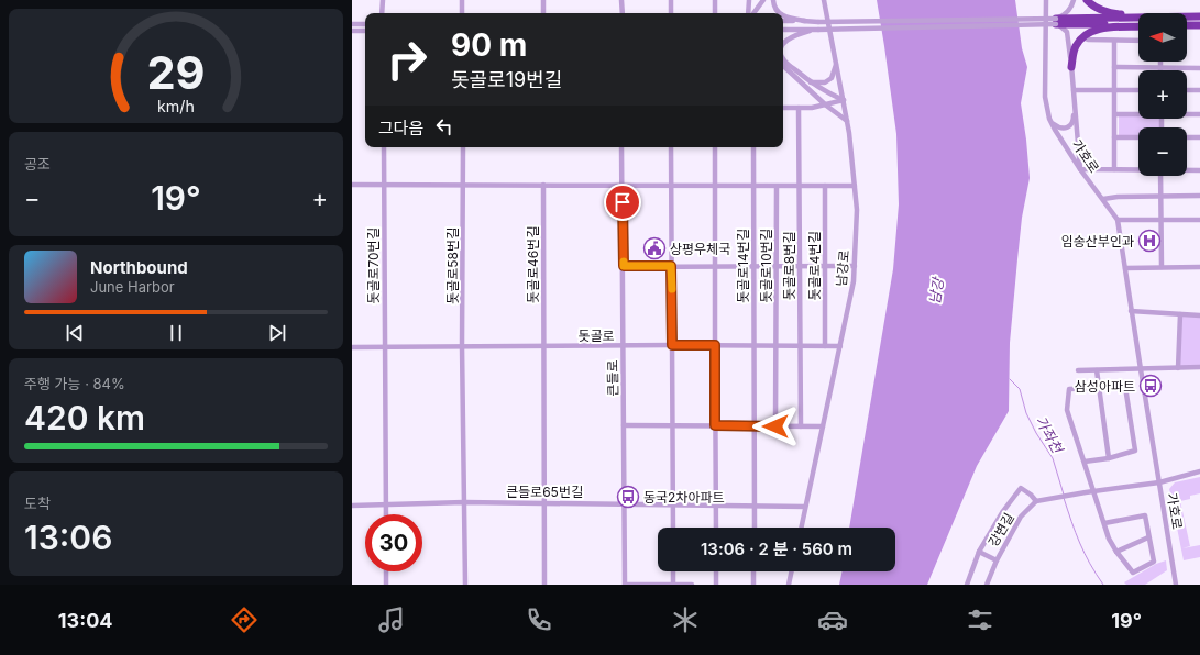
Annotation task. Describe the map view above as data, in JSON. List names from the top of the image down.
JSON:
{
  "streets": {
    "street": [
      "가호로",
      "돗골로46번길",
      "돗골로70번길",
      "돗골로58번길",
      "돗골로14번길",
      "돗골로10번길",
      "돗골로8번길",
      "돗골로4번길",
      "남강로",
      "돗골로",
      "큰들로",
      "큰들로65번길",
      "강변길"
    ]
  },
  "crossings": [
    ["돗골로46번길", "돗골로"],
    ["돗골로46번길", "큰들로65번길"],
    ["돗골로70번길", "돗골로"],
    ["돗골로70번길", "큰들로65번길"],
    ["돗골로58번길", "돗골로"],
    ["돗골로58번길", "큰들로65번길"],
    ["돗골로14번길", "돗골로"],
    ["돗골로14번길", "큰들로65번길"],
    ["돗골로10번길", "돗골로"],
    ["돗골로8번길", "돗골로"],
    ["돗골로4번길", "돗골로"],
    ["남강로", "돗골로"],
    ["남강로", "큰들로65번길"],
    ["돗골로", "큰들로"],
    ["큰들로", "큰들로65번길"]
  ],
  "water": ["남강", "가좌천"],
  "places": {
    "hospital": ["임송산부인과"],
    "public building": ["상평우체국"],
    "bus stop": ["삼성아파트", "동국2차아파트"]
  },
  "north": "left",
  "page": {
    "map_buttons": ["+", "−"],
    "turn": ["90 m", "돗골로19번길"],
    "then": "그다음",
    "tile": [
      "공조",
      ["주행 가능 · 84%", "420 km"],
      ["도착", "13:06"]
    ],
    "heat": ["−", "19°", "+"],
    "song": ["Northbound", "June Harbor"],
    "limit": "30",
    "trip": "13:06 · 2 분 · 560 m",
    "tabs": ["13:04", "19°"],
    "gauge": ["29", "km/h"]
  }
}
